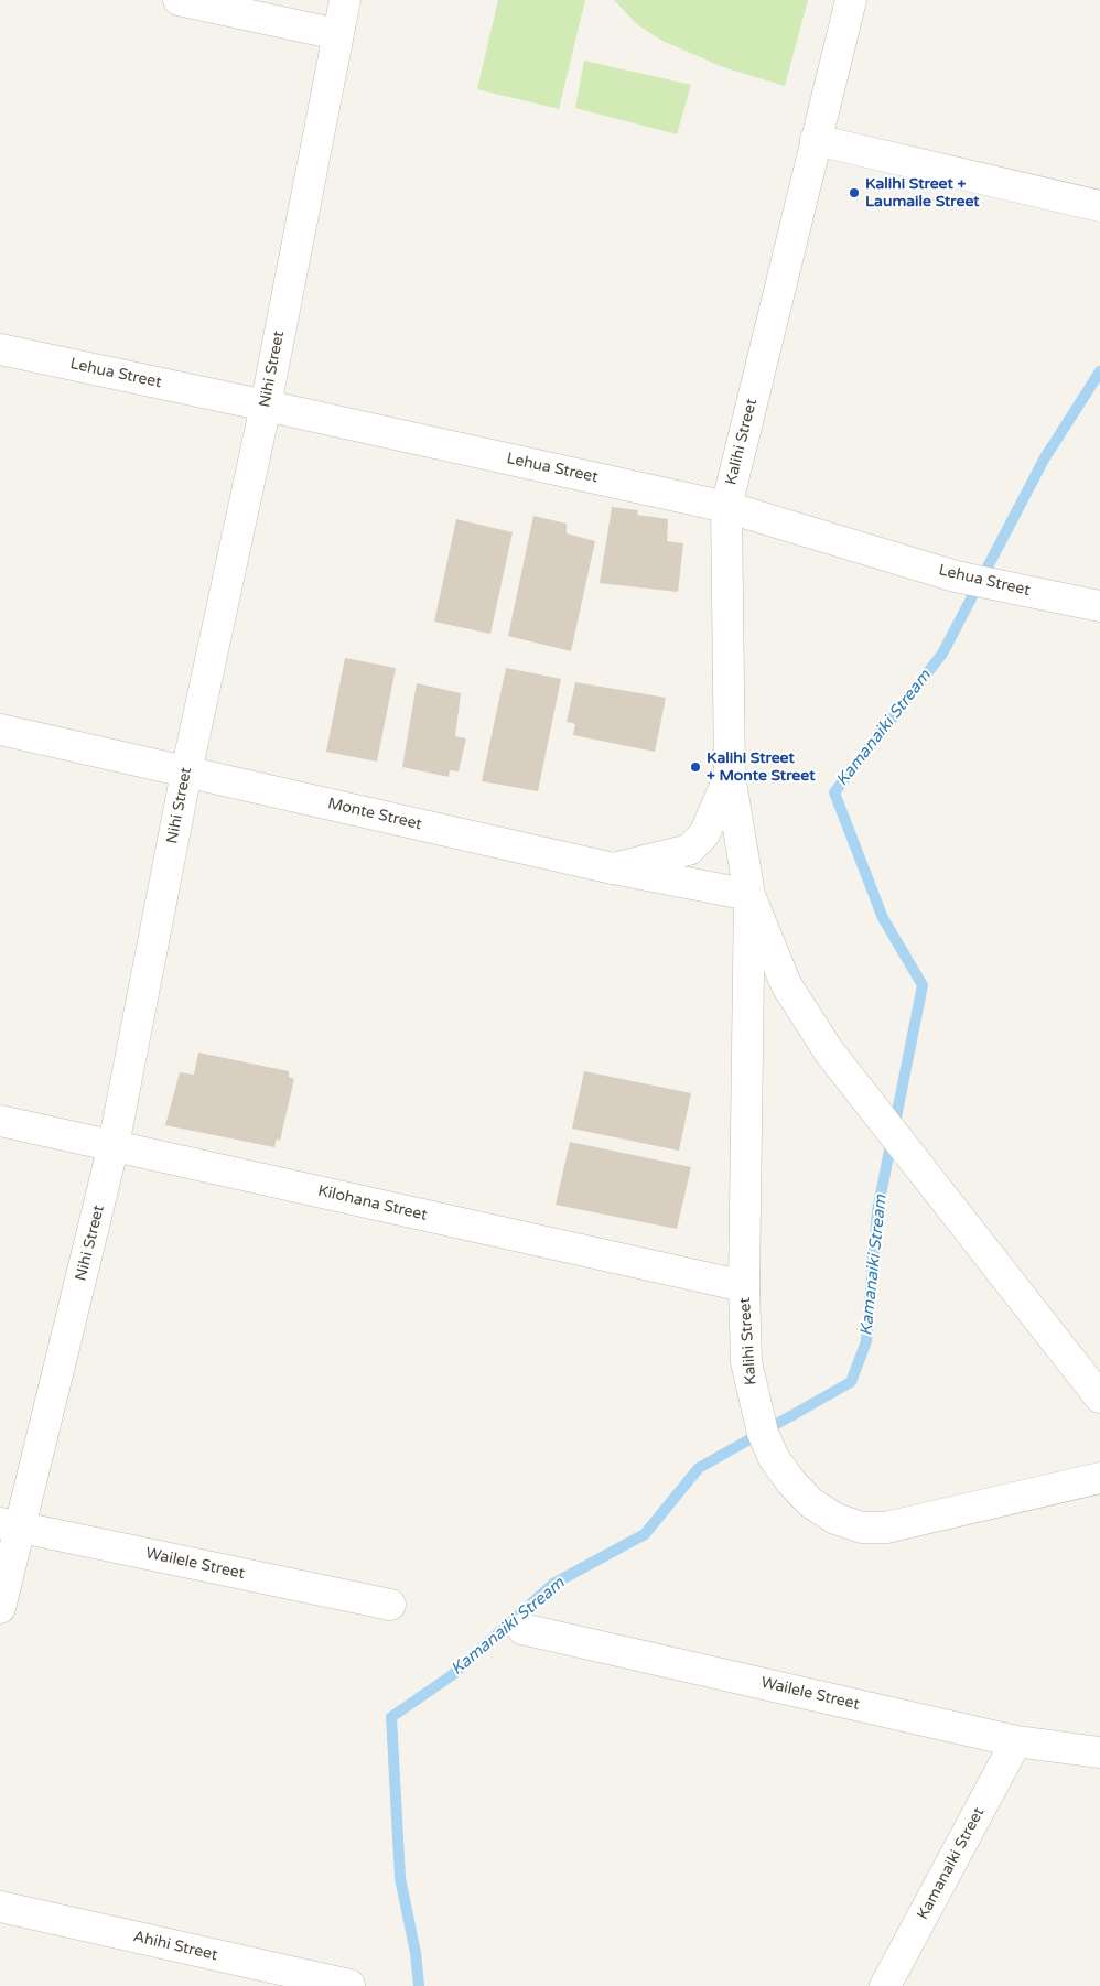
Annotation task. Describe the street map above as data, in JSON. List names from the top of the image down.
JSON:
{
  "streets": {
    "street": [
      "Nihi Street",
      "Lehua Street",
      "Kalihi Street",
      "Monte Street",
      "Kilohana Street",
      "Wailele Street",
      "Kamanaiki Street",
      "Ahihi Street"
    ]
  },
  "crossings": [
    ["Nihi Street", "Lehua Street"],
    ["Nihi Street", "Monte Street"],
    ["Nihi Street", "Kilohana Street"],
    ["Nihi Street", "Wailele Street"],
    ["Lehua Street", "Kalihi Street"],
    ["Kalihi Street", "Monte Street"],
    ["Kalihi Street", "Kilohana Street"],
    ["Wailele Street", "Kamanaiki Street"]
  ],
  "water": ["Kamanaiki Stream"],
  "places": ["Kalihi Street + Laumaile Street", "Kalihi Street + Monte Street"]
}
